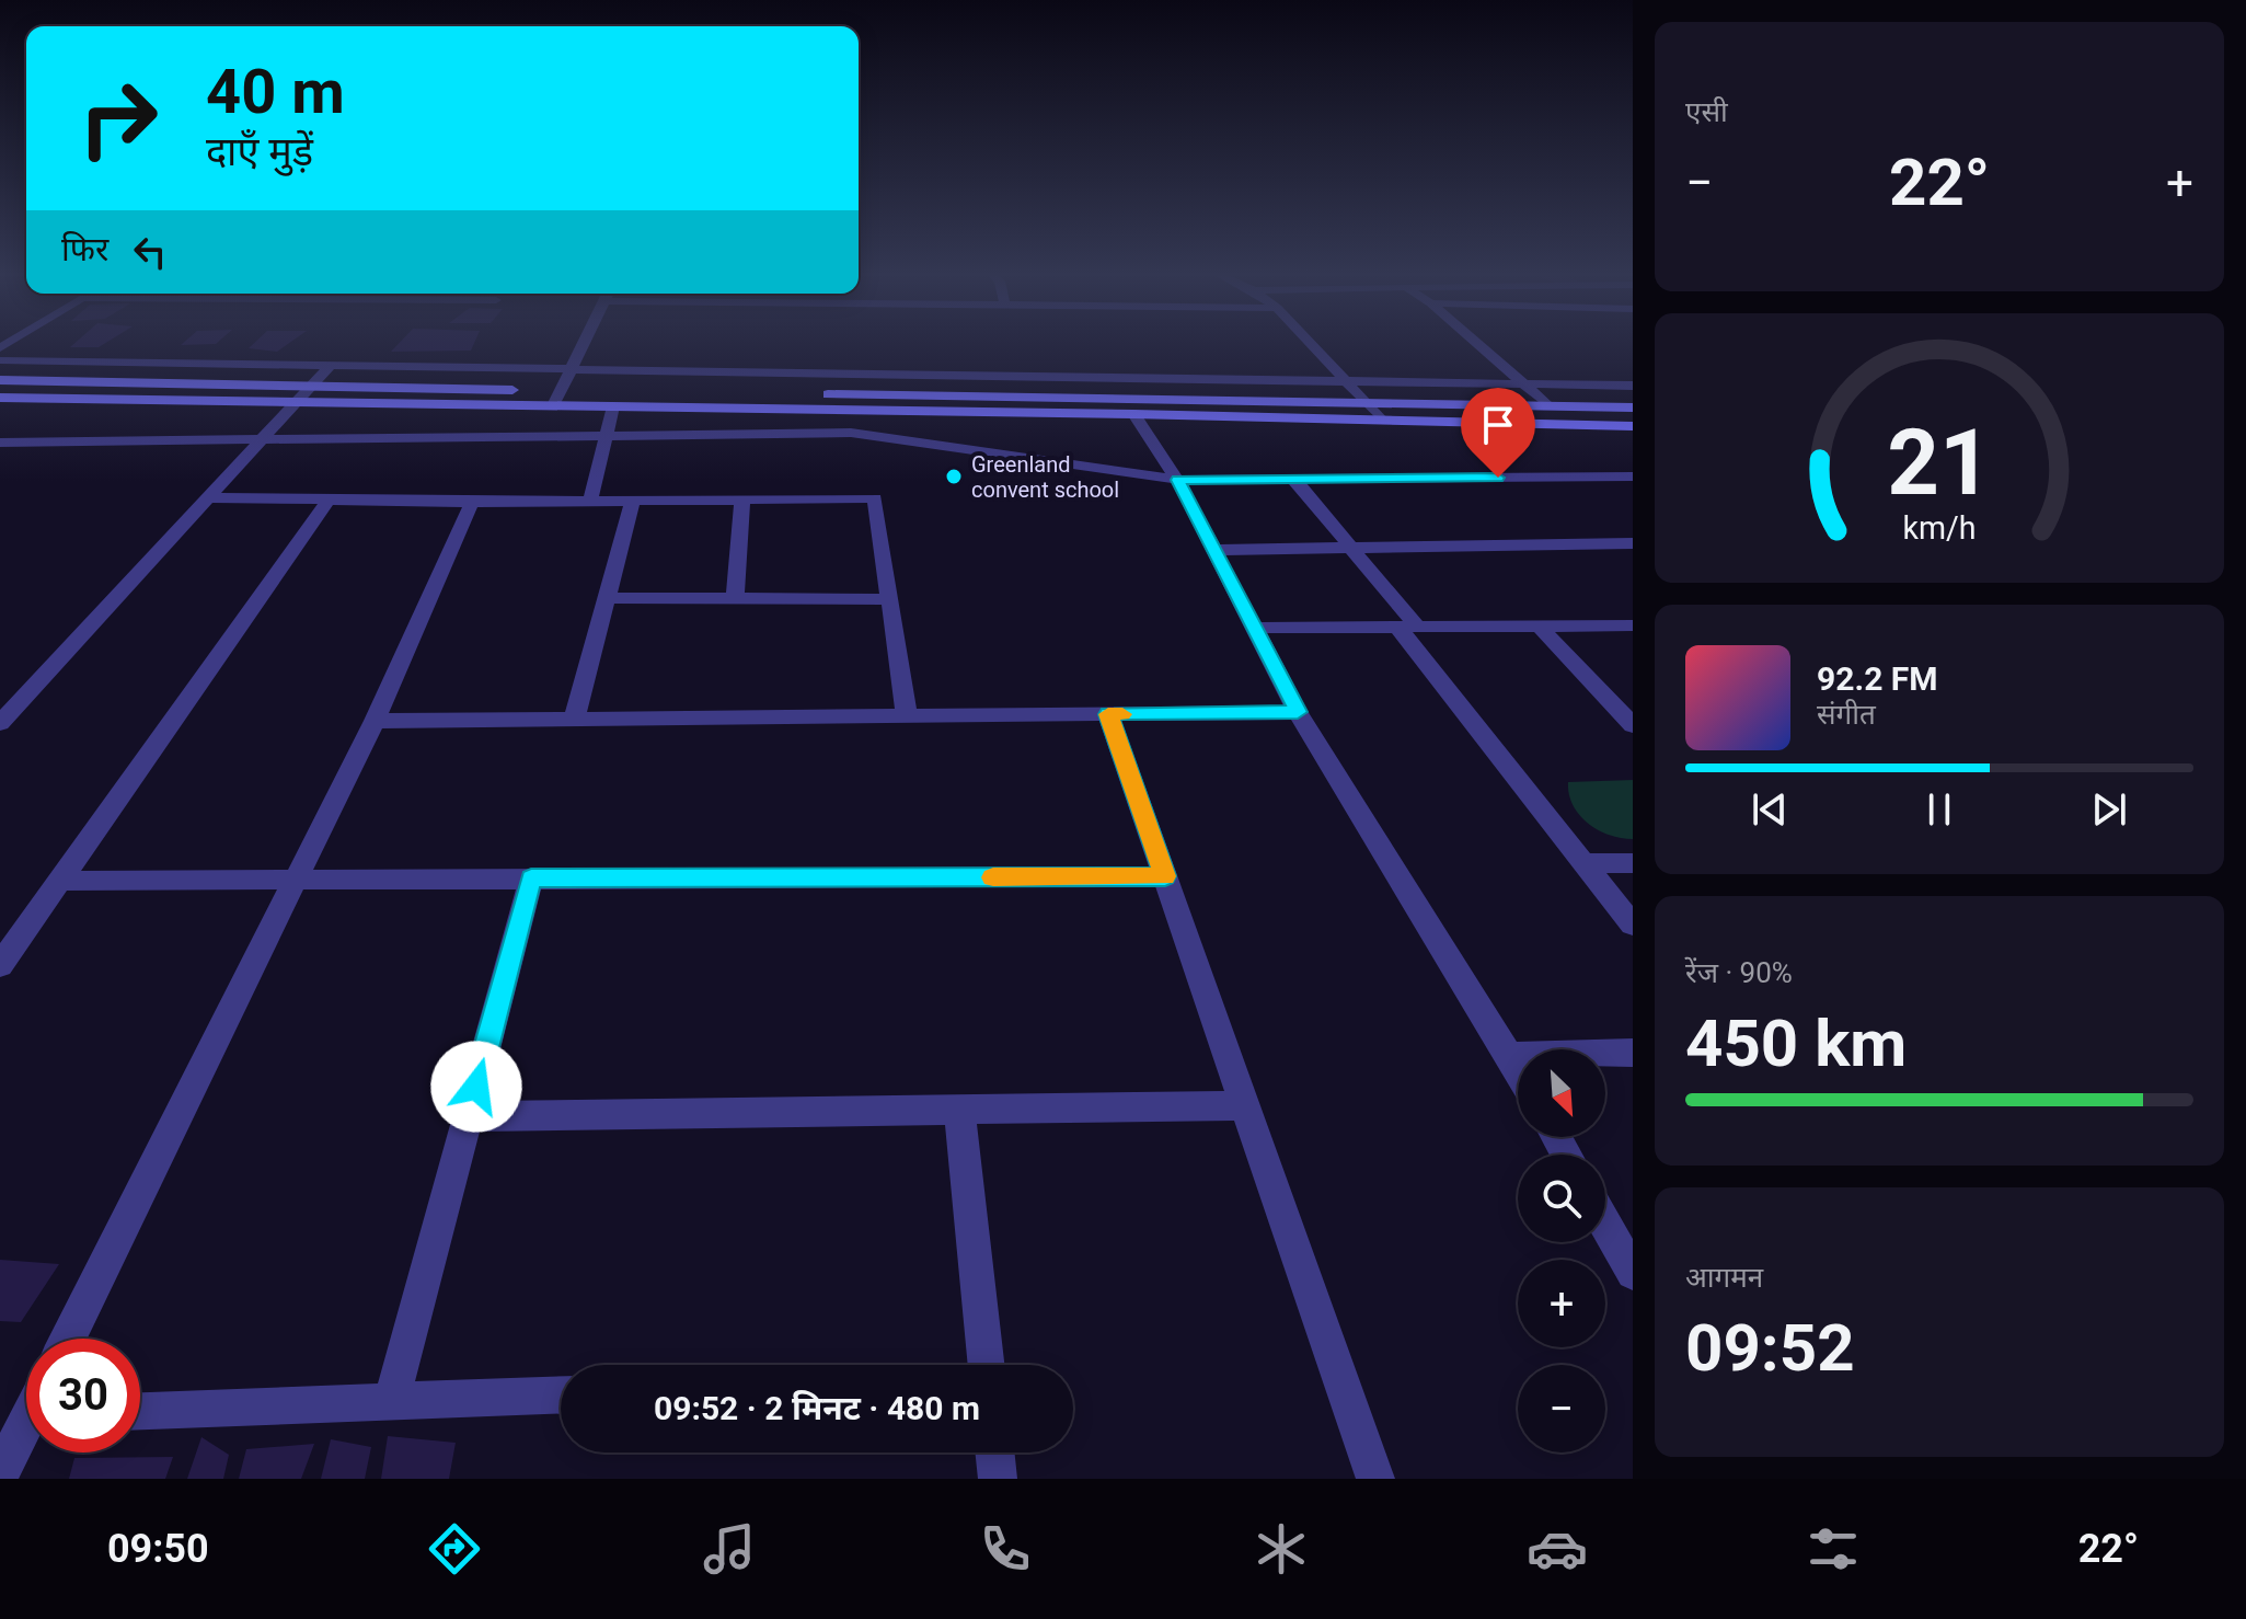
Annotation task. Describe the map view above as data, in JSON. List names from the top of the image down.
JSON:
{
  "places": ["Greenland convent school"],
  "north": "bottom right",
  "page": {
    "tile": [
      "एसी",
      ["रेंज · 90%", "450 km"],
      ["आगमन", "09:52"]
    ],
    "turn": ["40 m", "दाएँ मुड़ें"],
    "heat": ["−", "22°", "+"],
    "then": "फिर",
    "song": ["92.2 FM", "संगीत"],
    "map_buttons": ["+", "−"],
    "limit": "30",
    "trip": "09:52 · 2 मिनट · 480 m",
    "tabs": ["09:50", "22°"],
    "gauge": ["21", "km/h"]
  }
}
